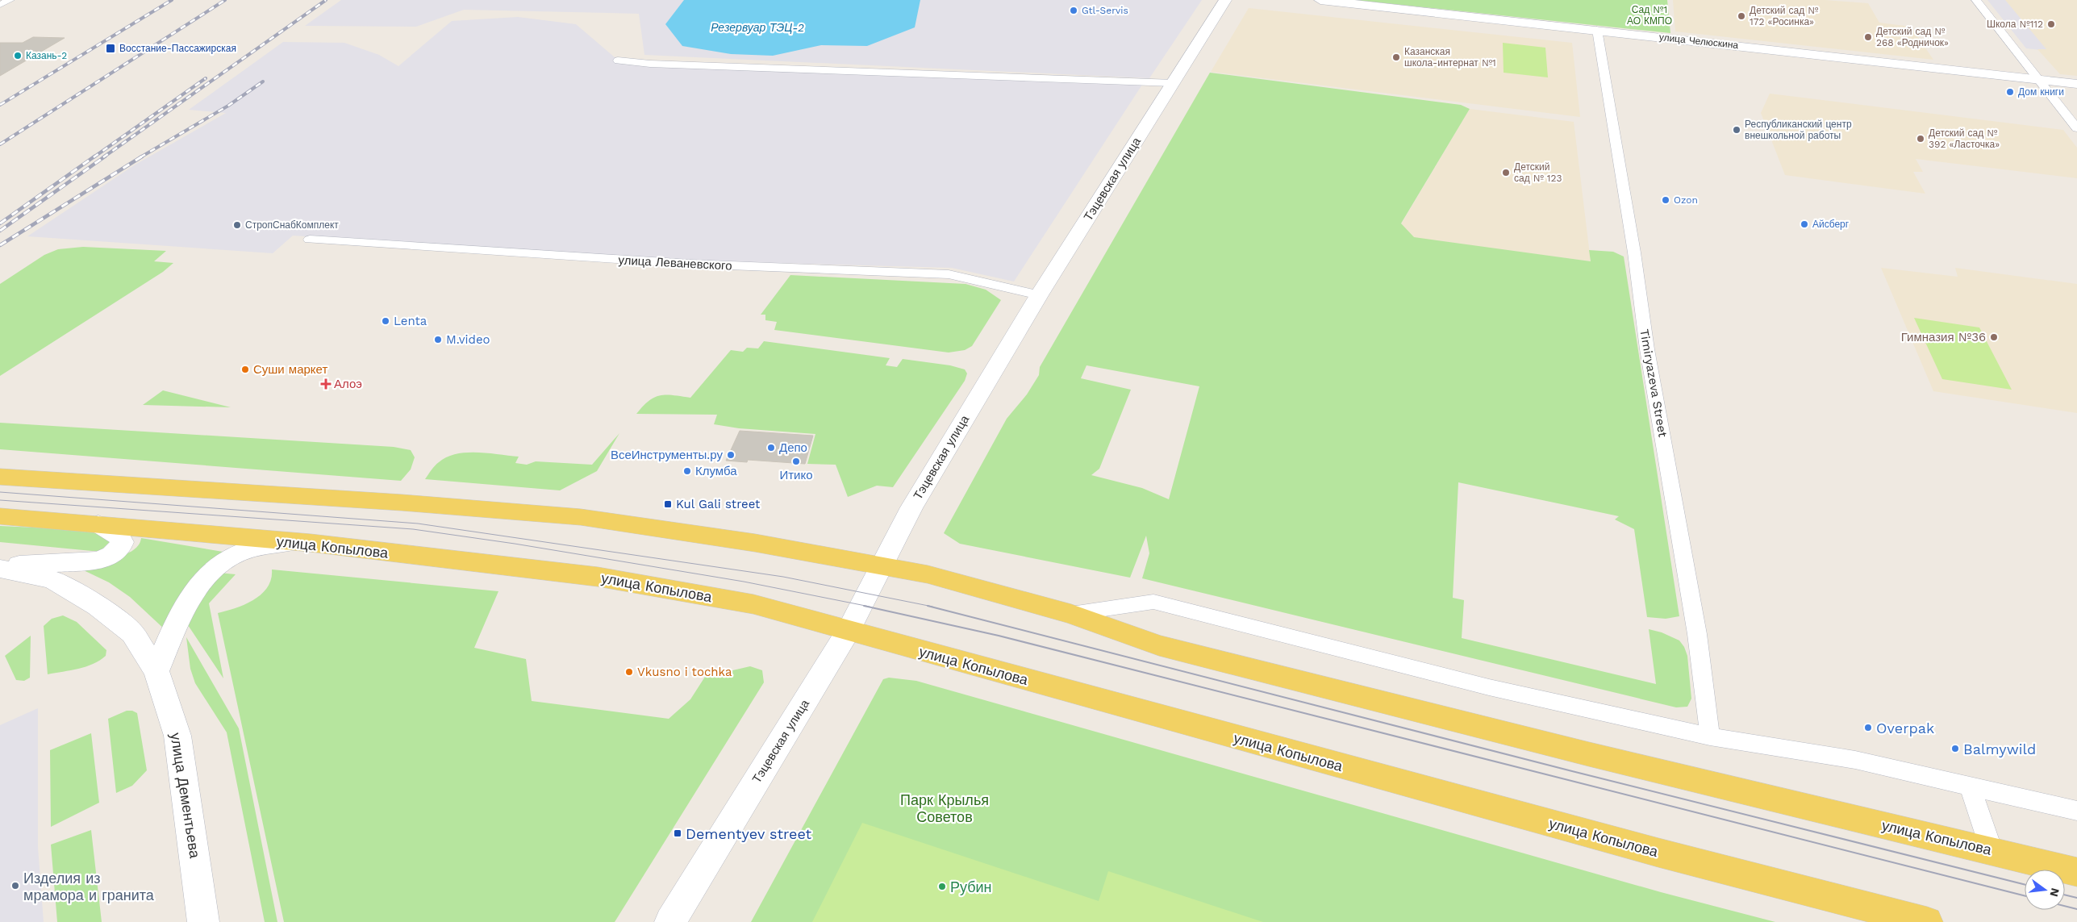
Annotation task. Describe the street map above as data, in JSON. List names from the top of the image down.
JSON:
{
  "streets": {
    "main road": [
      "улица Челюскина",
      "Тэцевская улица",
      "улица Копылова",
      "улица Дементьева"
    ],
    "street": ["улица Леваневского", "Timiryazeva Street"]
  },
  "crossings": [
    ["улица Челюскина", "Timiryazeva Street"],
    ["Тэцевская улица", "улица Леваневского"],
    ["Тэцевская улица", "улица Копылова"],
    ["Timiryazeva Street", "улица Копылова"]
  ],
  "water": ["Резервуар ТЭЦ-2"],
  "parks": ["Сад №1 АО КМПО", "Парк Крылья Советов"],
  "places": {
    "other": [
      "Gtl-Servis",
      "Детский сад № 172 «Росинка»",
      "Школа №112",
      "Детский сад № 268 «Родничок»",
      "Казань-2",
      "Казанская школа-интернат №1",
      "Дом книги",
      "Республиканский центр внешкольной работы",
      "Детский сад № 392 «Ласточка»",
      "Детский сад № 123",
      "Ozon",
      "Айсберг",
      "СтропСнабКомплект",
      "Lenta",
      "Гимназия №36",
      "M.video",
      "Суши маркет",
      "Депо",
      "ВсеИнструменты.ру",
      "Итико",
      "Клумба",
      "Vkusno i tochka",
      "Overpak",
      "Balmywild",
      "Изделия из мрамора и гранита",
      "Рубин"
    ],
    "transit": ["Восстание-Пассажирская", "Kul Gali street", "Dementyev street"],
    "health": ["Алоэ"]
  },
  "north": "right"
}
